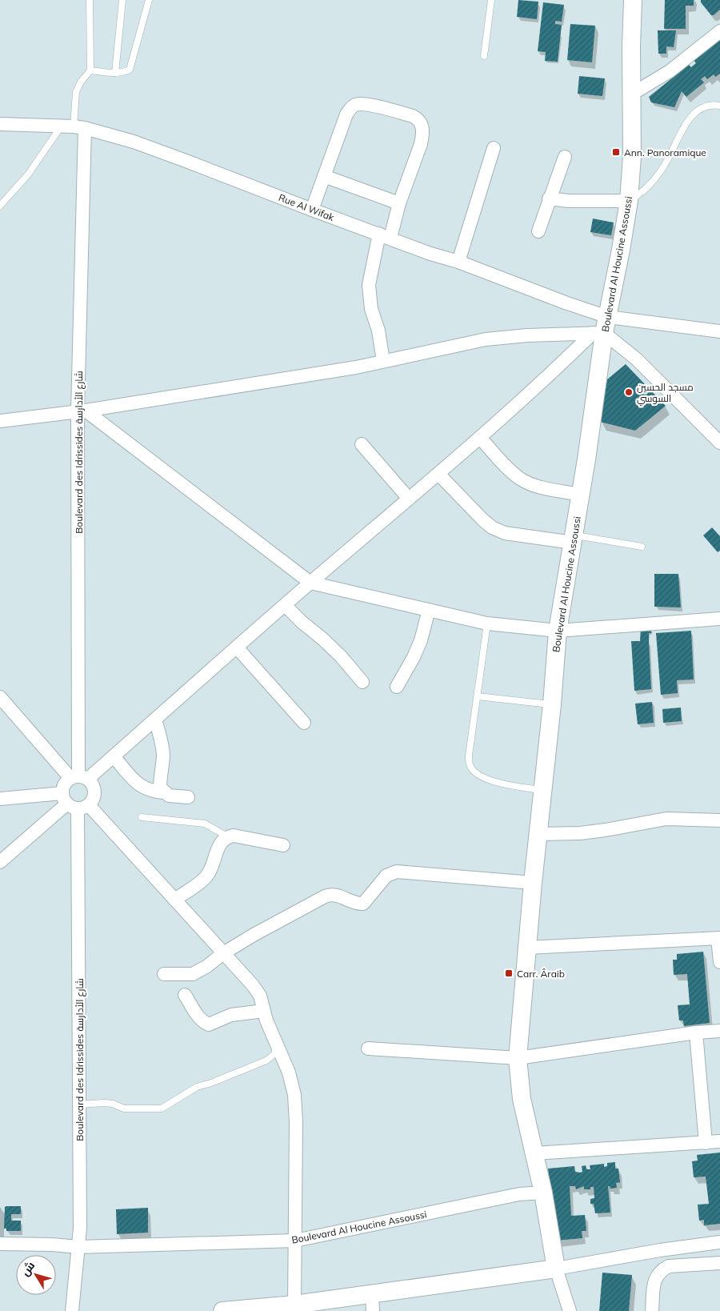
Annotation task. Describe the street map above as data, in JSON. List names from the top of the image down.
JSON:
{
  "streets": {
    "street": ["Rue Al Wifak", "Boulevard Al Houcine Assoussi", "Boulevard des Idrissides شارع الأدارسة"]
  },
  "crossings": [
    ["Rue Al Wifak", "Boulevard Al Houcine Assoussi"],
    ["Rue Al Wifak", "Boulevard des Idrissides شارع الأدارسة"],
    ["Boulevard Al Houcine Assoussi", "Boulevard des Idrissides شارع الأدارسة"]
  ],
  "places": {
    "transit": ["Ann. Panoramique", "Carr. Âraib"],
    "other": ["مسجد الحسين السوسي"]
  },
  "north": "top left"
}
